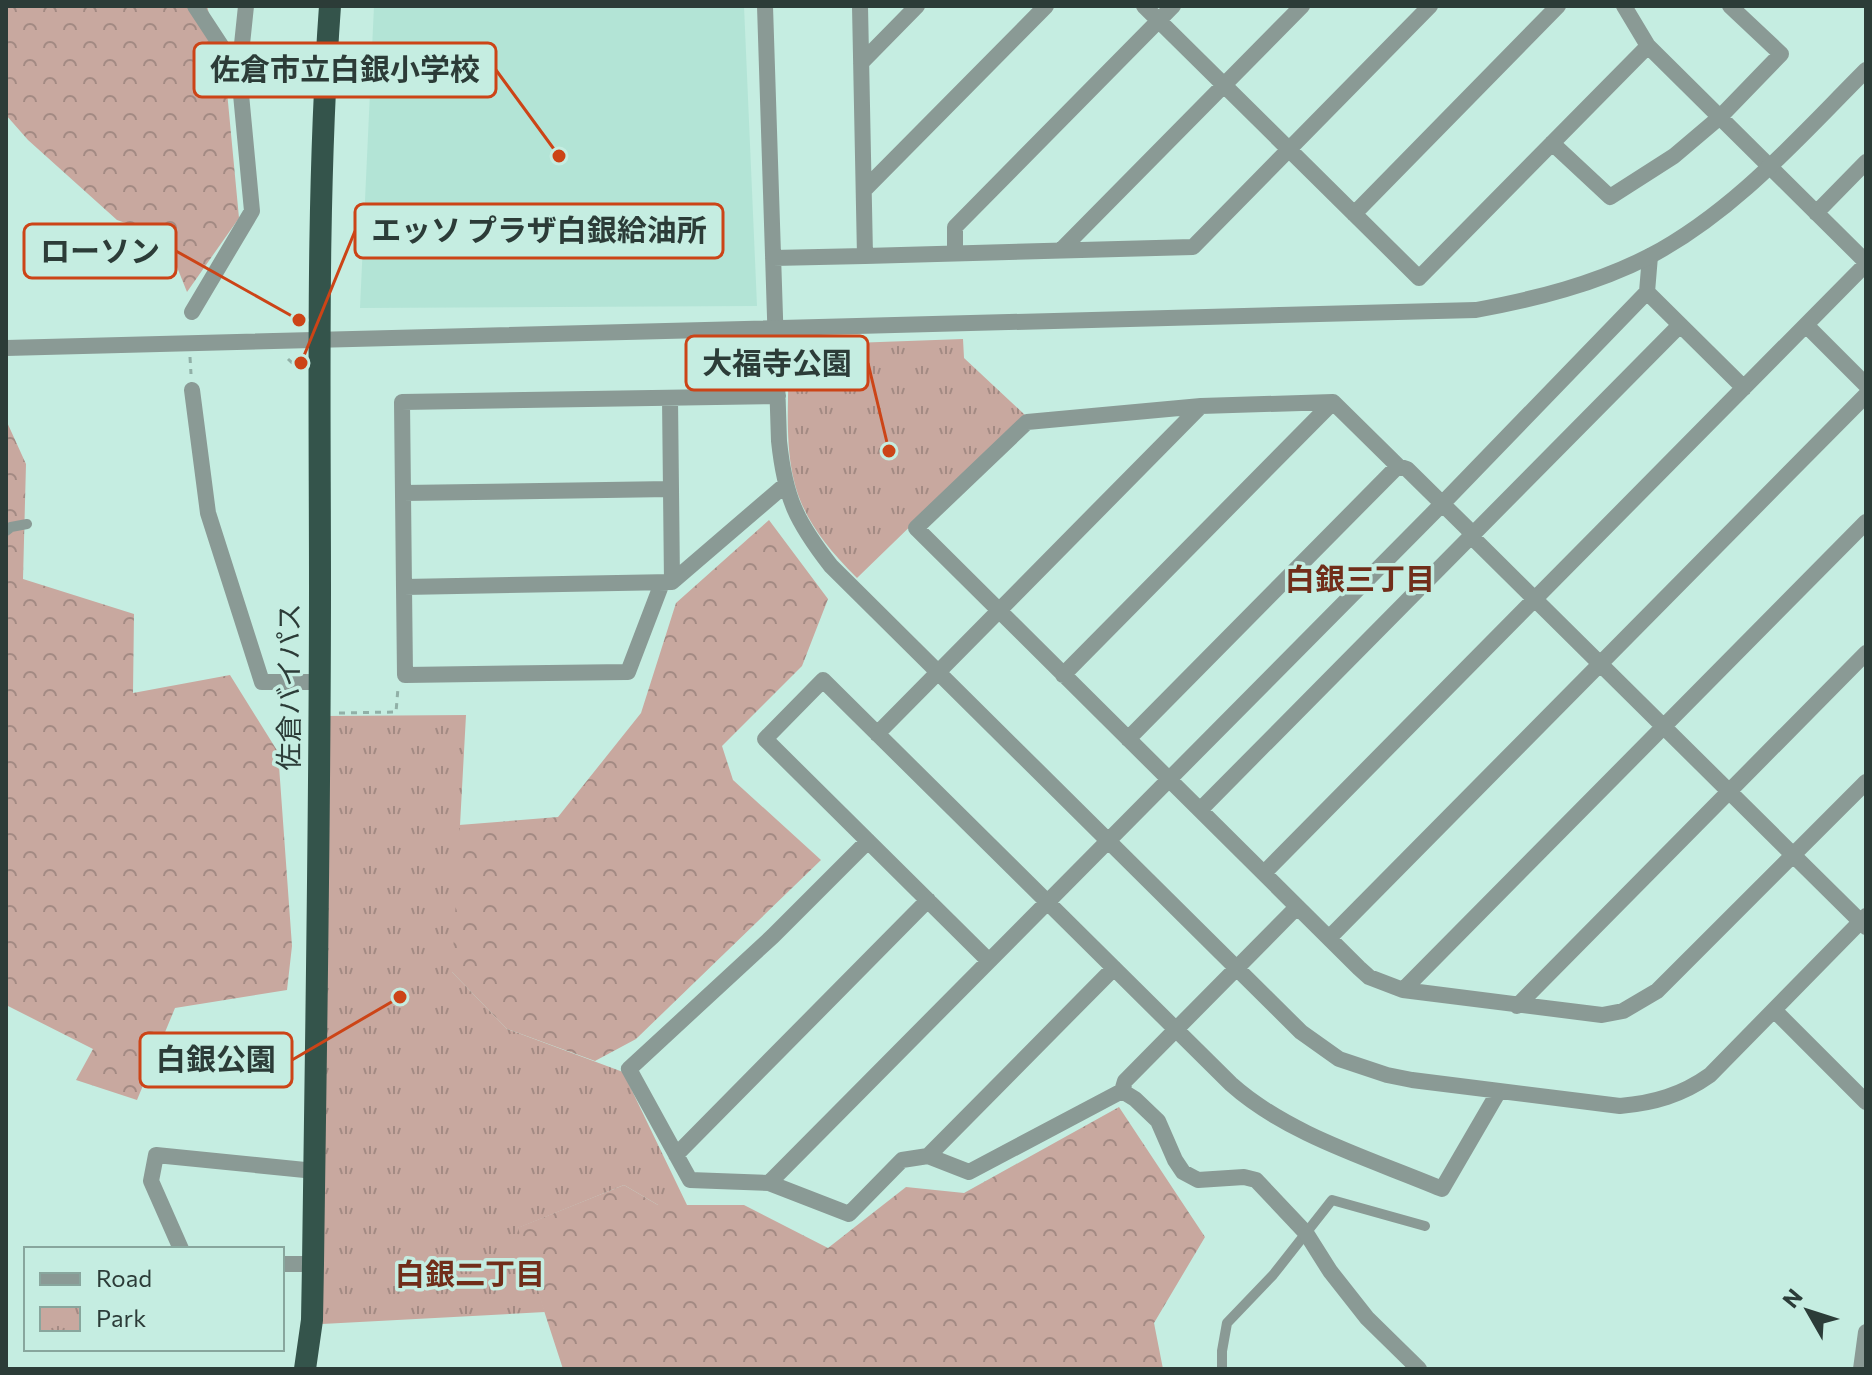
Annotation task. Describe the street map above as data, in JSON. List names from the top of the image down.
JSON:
{
  "streets": {
    "highway": ["佐倉バイパス"]
  },
  "districts": ["白銀三丁目", "白銀二丁目"],
  "places": [
    "佐倉市立白銀小学校",
    "ローソン",
    "エッソ プラザ白銀給油所",
    "大福寺公園",
    "白銀公園"
  ],
  "legend": ["Road", "Park"],
  "north": "top left"
}
